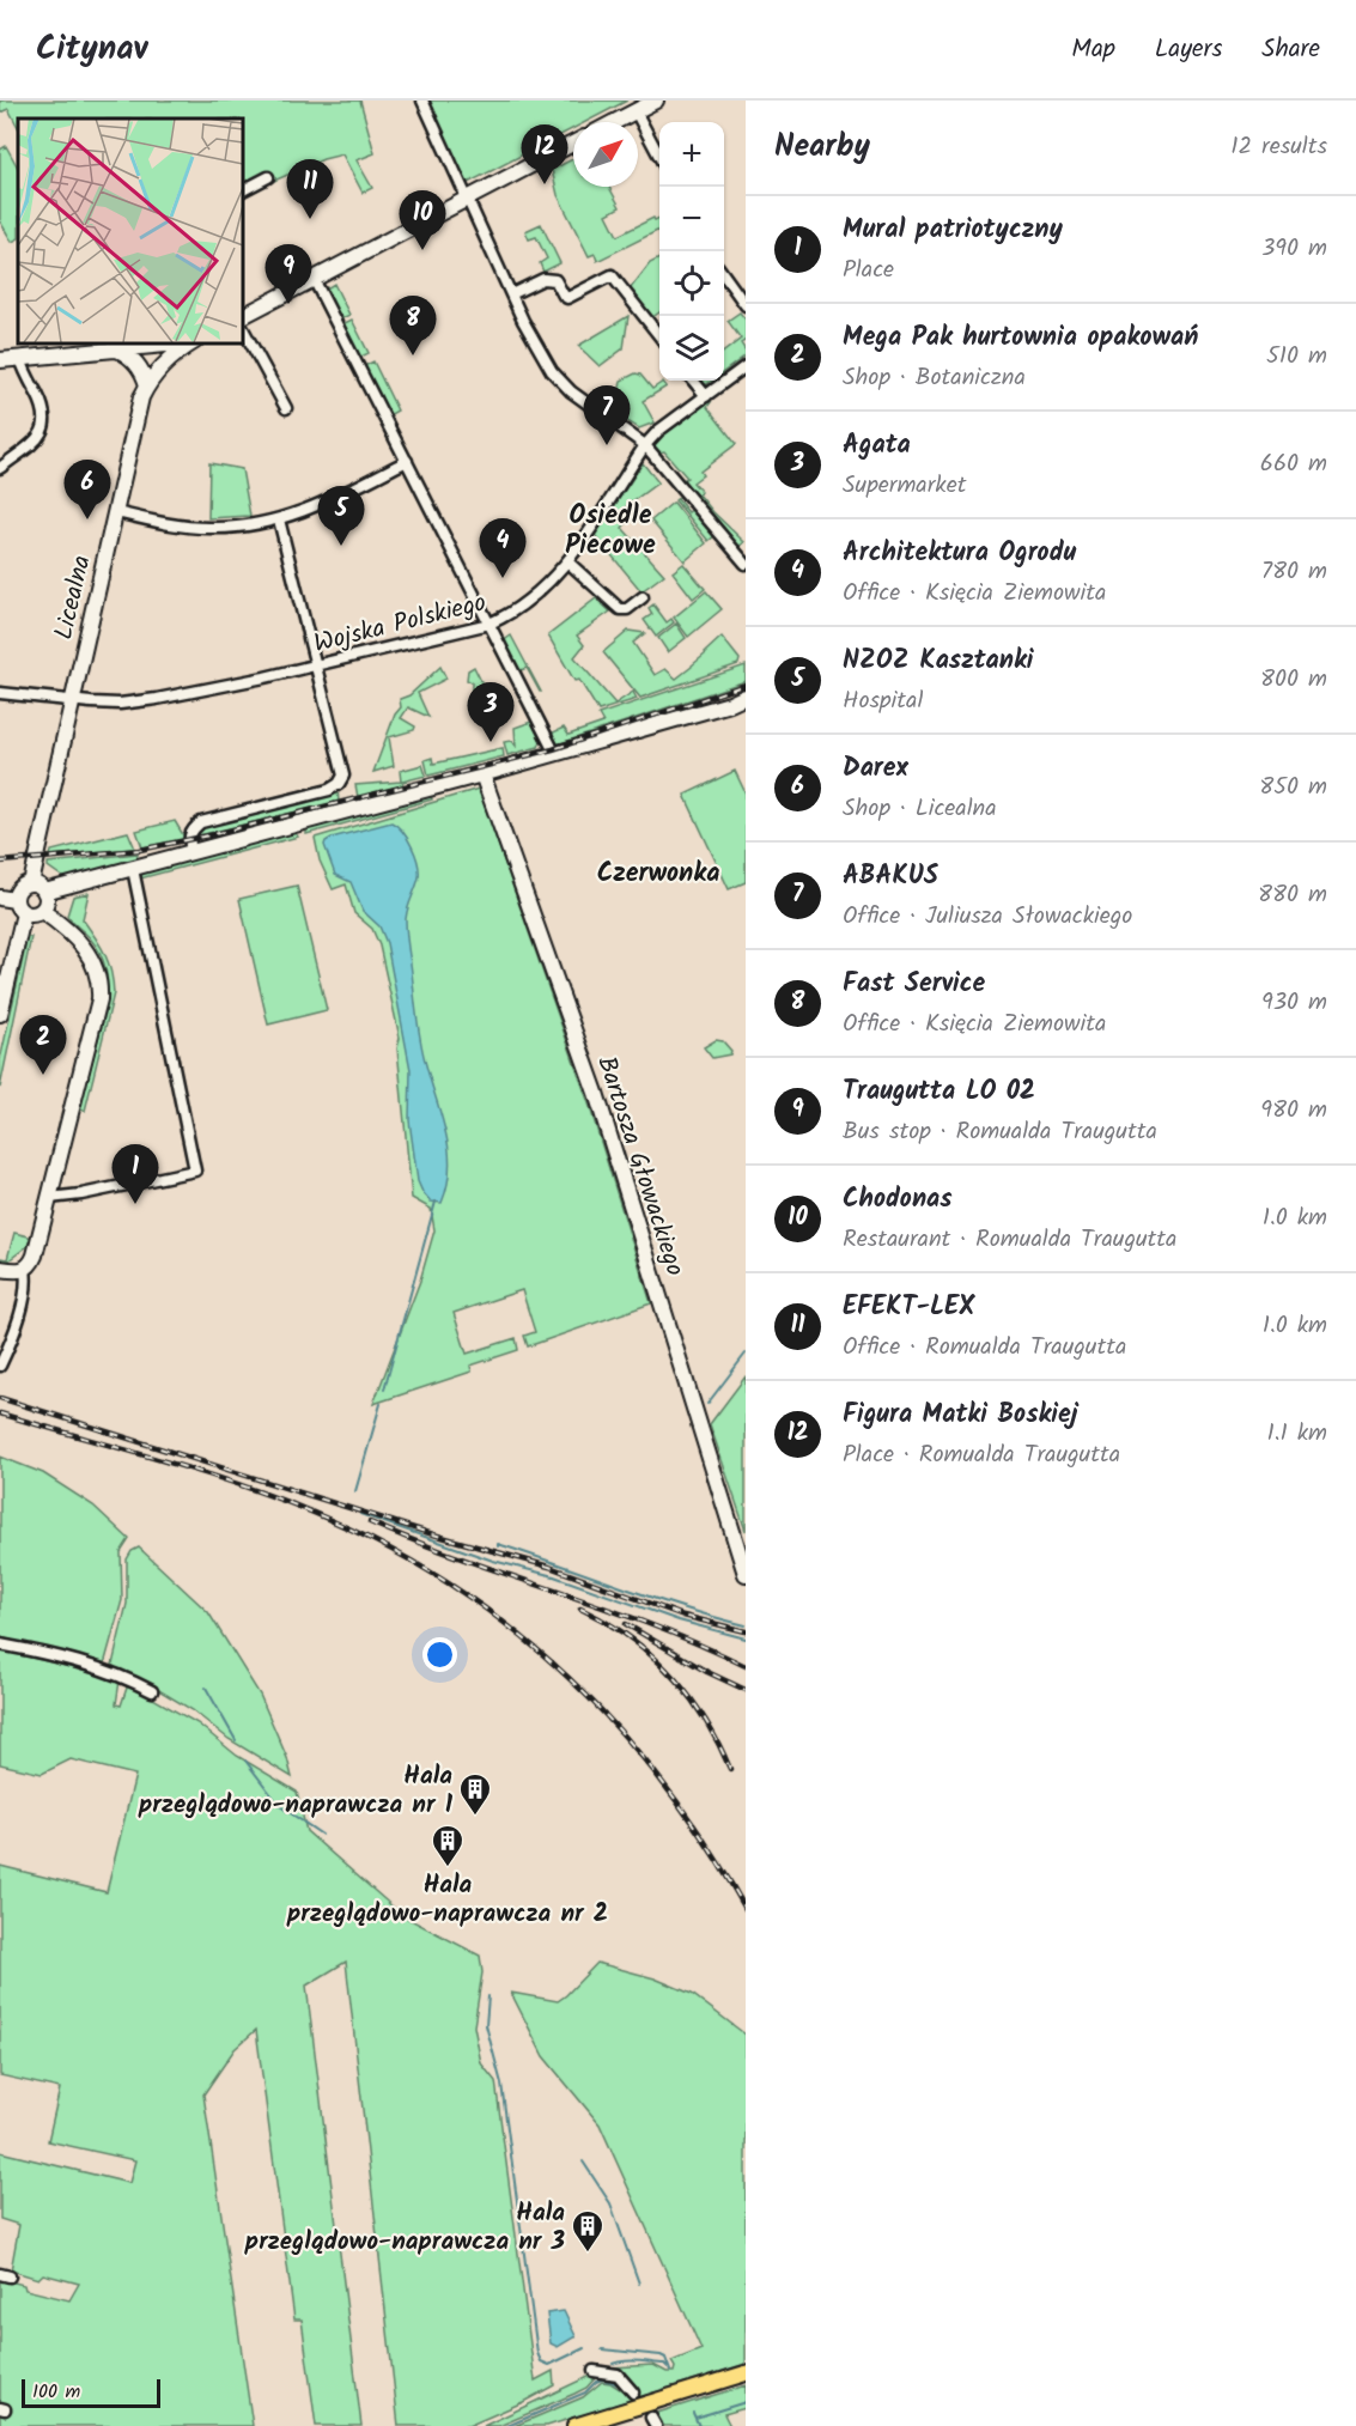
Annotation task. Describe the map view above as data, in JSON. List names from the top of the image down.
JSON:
{
  "streets": {
    "street": ["Licealna", "Wojska Polskiego", "Bartosza Głowackiego"]
  },
  "crossings": [
    ["Licealna", "Wojska Polskiego"]
  ],
  "districts": ["Osiedle Piecowe", "Czerwonka"],
  "places": {
    "building": ["Hala przeglądowo-naprawcza nr 1", "Hala przeglądowo-naprawcza nr 2", "Hala przeglądowo-naprawcza nr 3"]
  },
  "scale_bar": "100 m",
  "north": "top right",
  "page": {
    "header": "Citynav",
    "nav": ["Map", "Layers", "Share"],
    "heading": ["Nearby", "12 results"],
    "map_buttons": ["+", "−"],
    "pins": [
      "12",
      "11",
      "10",
      "9",
      "8",
      "7",
      "6",
      "5",
      "4",
      "3",
      "2",
      "1"
    ],
    "list": [
      {
        "mark": "1",
        "name": "Mural patriotyczny",
        "note": "Place",
        "value": "390 m"
      },
      {
        "mark": "2",
        "name": "Mega Pak hurtownia opakowań",
        "note": "Shop · Botaniczna",
        "value": "510 m"
      },
      {
        "mark": "3",
        "name": "Agata",
        "note": "Supermarket",
        "value": "660 m"
      },
      {
        "mark": "4",
        "name": "Architektura Ogrodu",
        "note": "Office · Księcia Ziemowita",
        "value": "780 m"
      },
      {
        "mark": "5",
        "name": "NZOZ Kasztanki",
        "note": "Hospital",
        "value": "800 m"
      },
      {
        "mark": "6",
        "name": "Darex",
        "note": "Shop · Licealna",
        "value": "850 m"
      },
      {
        "mark": "7",
        "name": "ABAKUS",
        "note": "Office · Juliusza Słowackiego",
        "value": "880 m"
      },
      {
        "mark": "8",
        "name": "Fast Service",
        "note": "Office · Księcia Ziemowita",
        "value": "930 m"
      },
      {
        "mark": "9",
        "name": "Traugutta LO 02",
        "note": "Bus stop · Romualda Traugutta",
        "value": "980 m"
      },
      {
        "mark": "10",
        "name": "Chodonas",
        "note": "Restaurant · Romualda Traugutta",
        "value": "1.0 km"
      },
      {
        "mark": "11",
        "name": "EFEKT-LEX",
        "note": "Office · Romualda Traugutta",
        "value": "1.0 km"
      },
      {
        "mark": "12",
        "name": "Figura Matki Boskiej",
        "note": "Place · Romualda Traugutta",
        "value": "1.1 km"
      }
    ],
    "scale": "100 m"
  }
}
